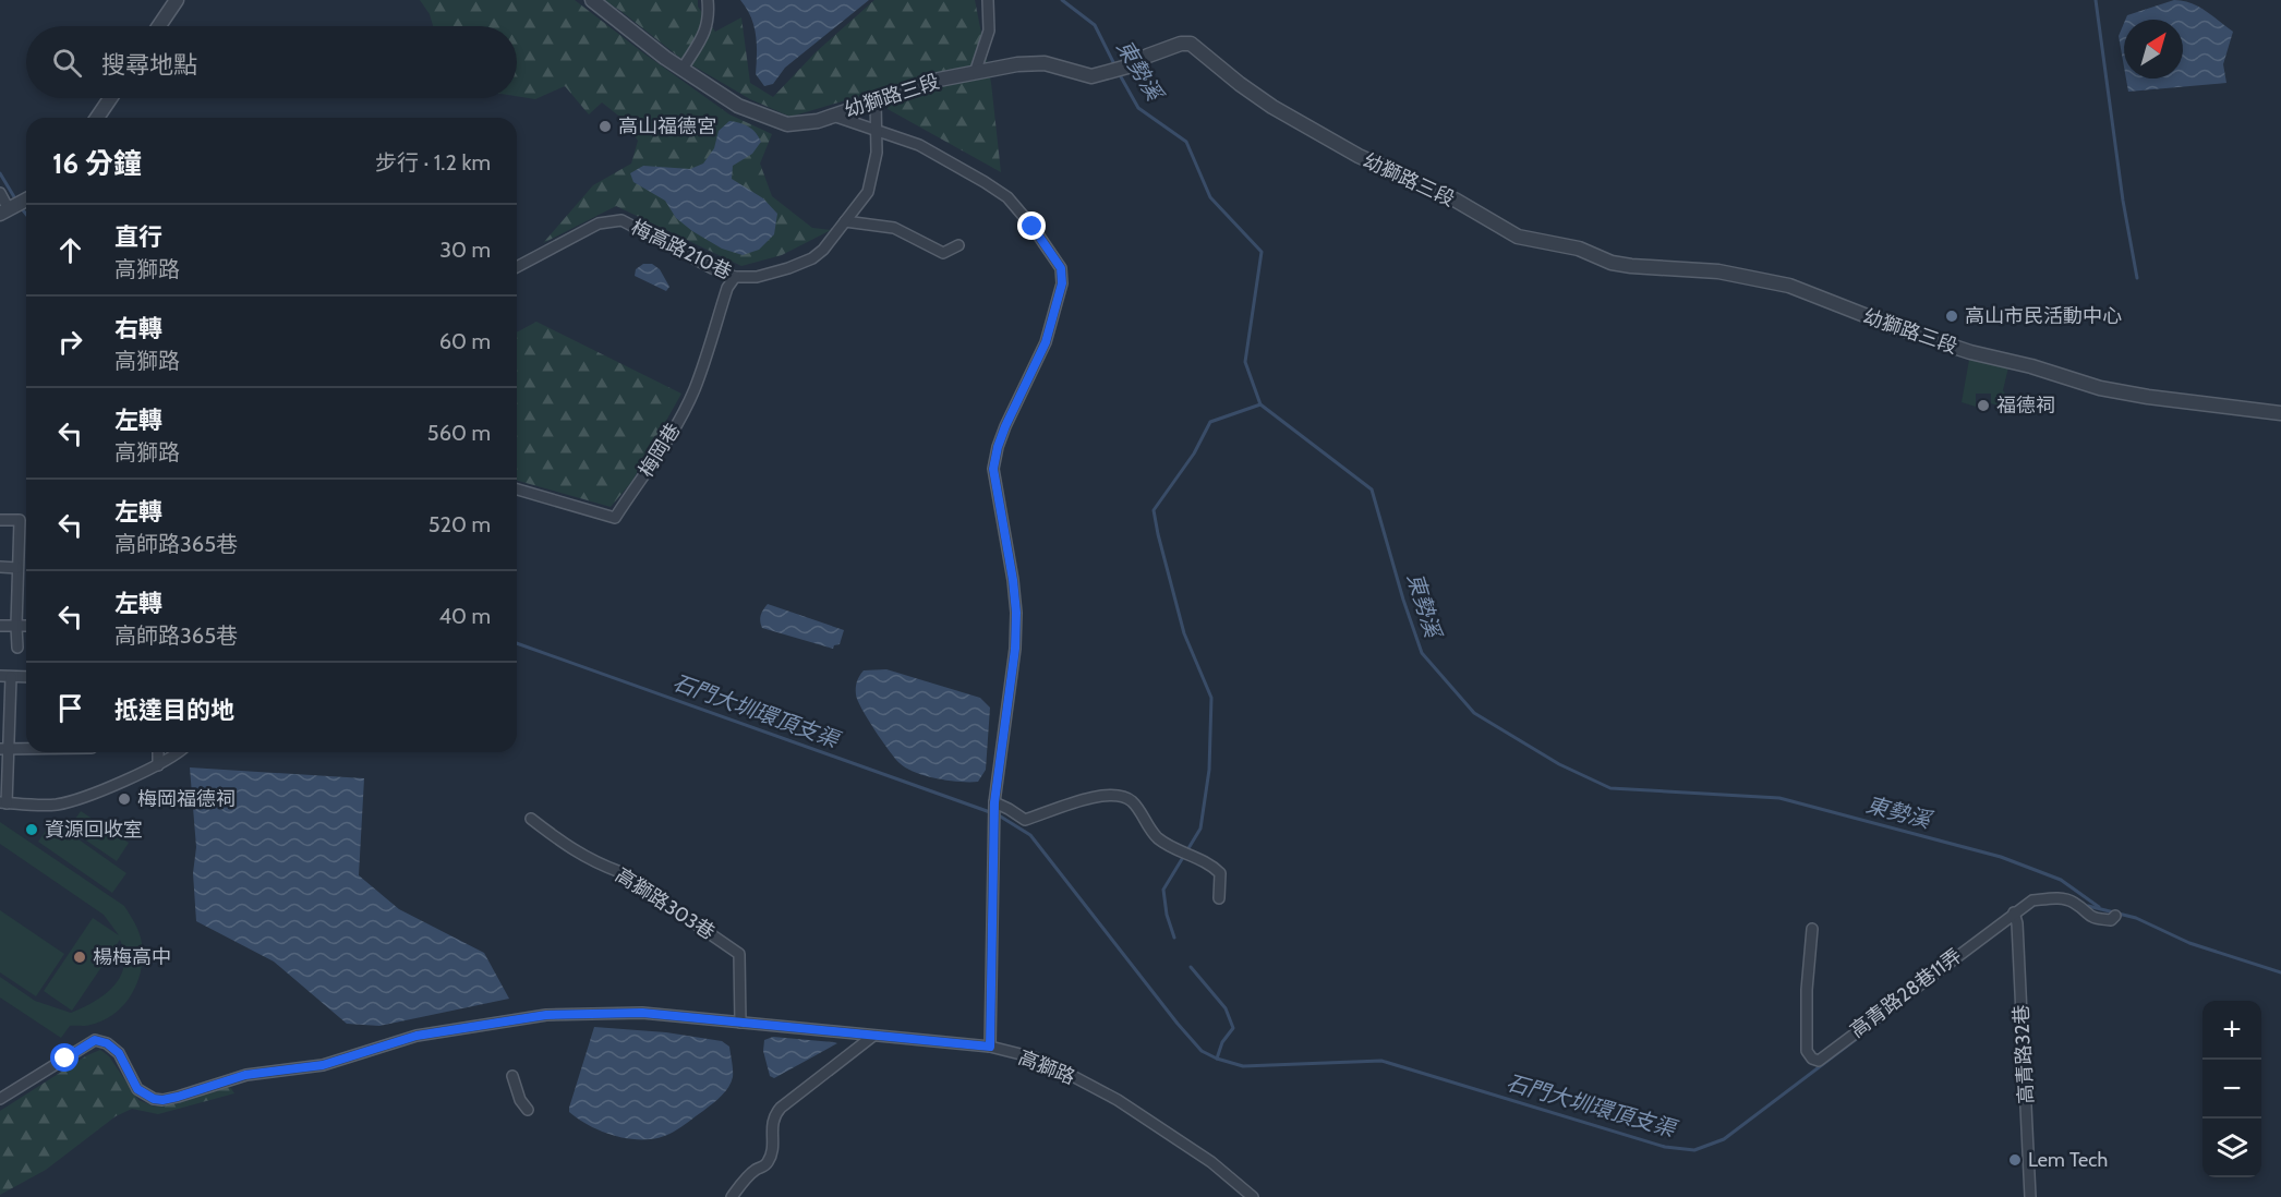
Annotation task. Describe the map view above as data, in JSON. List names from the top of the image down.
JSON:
{
  "streets": {
    "street": [
      "幼獅路三段",
      "梅高路210巷",
      "梅岡巷",
      "高獅路303巷",
      "高青路28巷11弄",
      "高青路32巷",
      "高獅路"
    ]
  },
  "crossings": [
    ["幼獅路三段", "梅高路210巷"],
    ["梅高路210巷", "梅岡巷"],
    ["高獅路303巷", "高獅路"],
    ["高青路28巷11弄", "高青路32巷"]
  ],
  "water": ["東勢溪", "石門大圳環頂支渠"],
  "places": [
    "高山福德宮",
    "高山市民活動中心",
    "福德祠",
    "梅岡福德祠",
    "資源回收室",
    "楊梅高中",
    "Lem Tech"
  ],
  "north": "top right",
  "page": {
    "search": "搜尋地點",
    "heading": ["16 分鐘", "步行 · 1.2 km"],
    "list": [
      ["直行", "高獅路", "30 m"],
      ["右轉", "高獅路", "60 m"],
      ["左轉", "高獅路", "560 m"],
      ["左轉", "高師路365巷", "520 m"],
      ["左轉", "高師路365巷", "40 m"],
      "抵達目的地"
    ],
    "map_buttons": ["+", "−"]
  }
}
